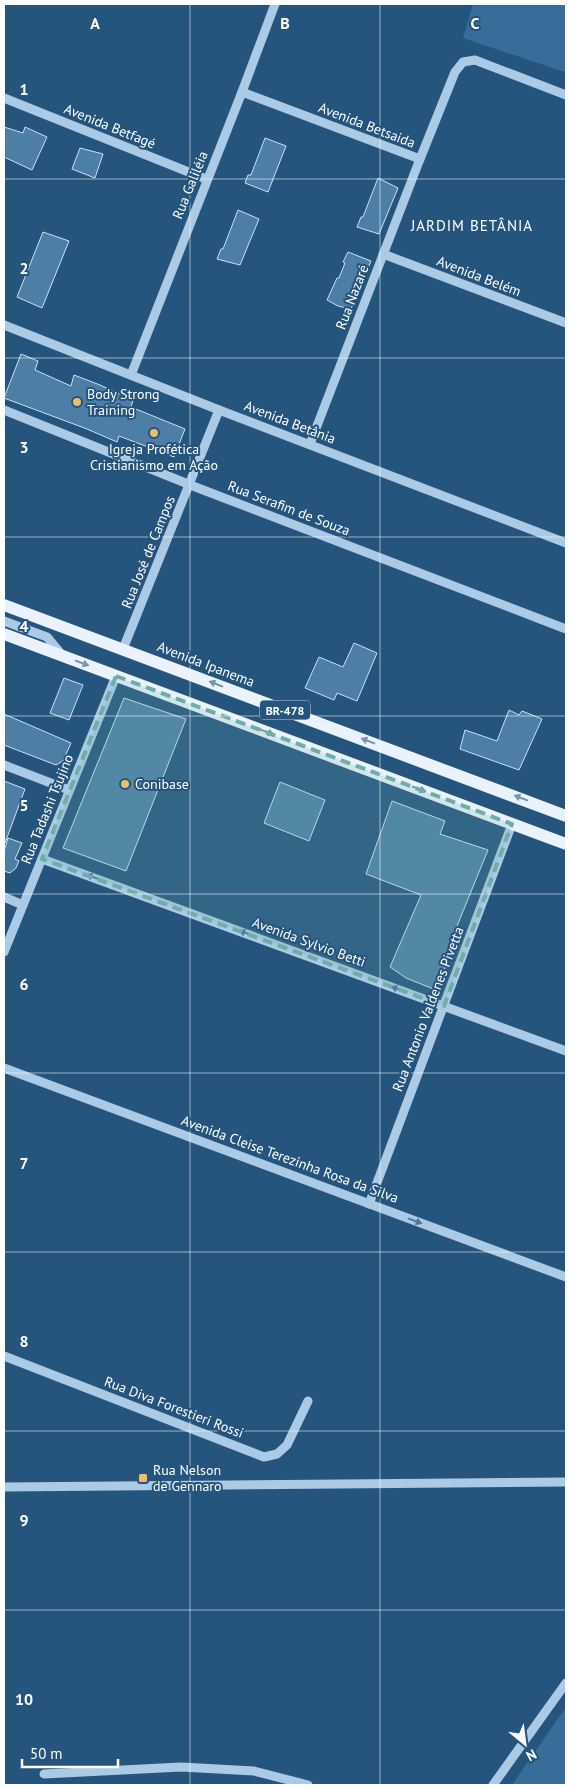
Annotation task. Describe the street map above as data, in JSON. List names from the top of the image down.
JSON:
{
  "streets": {
    "main road": ["Avenida Ipanema", "BR-478"],
    "street": [
      "Avenida Betsaida",
      "Avenida Betfagé",
      "Rua Galiléia",
      "Avenida Belém",
      "Rua Nazaré",
      "Avenida Betânia",
      "Rua Serafim de Souza",
      "Rua José de Campos",
      "Rua Tadashi Tsujino",
      "Avenida Sylvio Betti",
      "Rua Antonio Valdenes Pivetta",
      "Avenida Cleise Terezinha Rosa da Silva",
      "Rua Diva Forestieri Rossi"
    ]
  },
  "crossings": [
    ["Avenida Betsaida", "Rua Galiléia"],
    ["Avenida Betsaida", "Rua Nazaré"],
    ["Avenida Betfagé", "Rua Galiléia"],
    ["Rua Galiléia", "Avenida Betânia"],
    ["Avenida Belém", "Rua Nazaré"],
    ["Rua Nazaré", "Avenida Betânia"],
    ["Avenida Betânia", "Rua José de Campos"],
    ["Rua Serafim de Souza", "Rua José de Campos"],
    ["Rua José de Campos", "Avenida Ipanema"],
    ["BR-478", "Rua Tadashi Tsujino"],
    ["BR-478", "Rua Antonio Valdenes Pivetta"],
    ["Rua Tadashi Tsujino", "Avenida Sylvio Betti"],
    ["Avenida Sylvio Betti", "Rua Antonio Valdenes Pivetta"],
    ["Rua Antonio Valdenes Pivetta", "Avenida Cleise Terezinha Rosa da Silva"]
  ],
  "one_way": ["Avenida Sylvio Betti", "Avenida Cleise Terezinha Rosa da Silva"],
  "districts": ["JARDIM BETÂNIA"],
  "places": {
    "other": ["Body Strong Training", "Igreja Profética Cristianismo em Ação", "Conibase"],
    "transit": ["Rua Nelson de Gennaro"]
  },
  "scale_bar": "50 m",
  "north": "bottom right",
  "grid": {
    "columns": ["A", "B", "C"],
    "rows": [
      "1",
      "2",
      "3",
      "4",
      "5",
      "6",
      "7",
      "8",
      "9",
      "10"
    ]
  }
}
